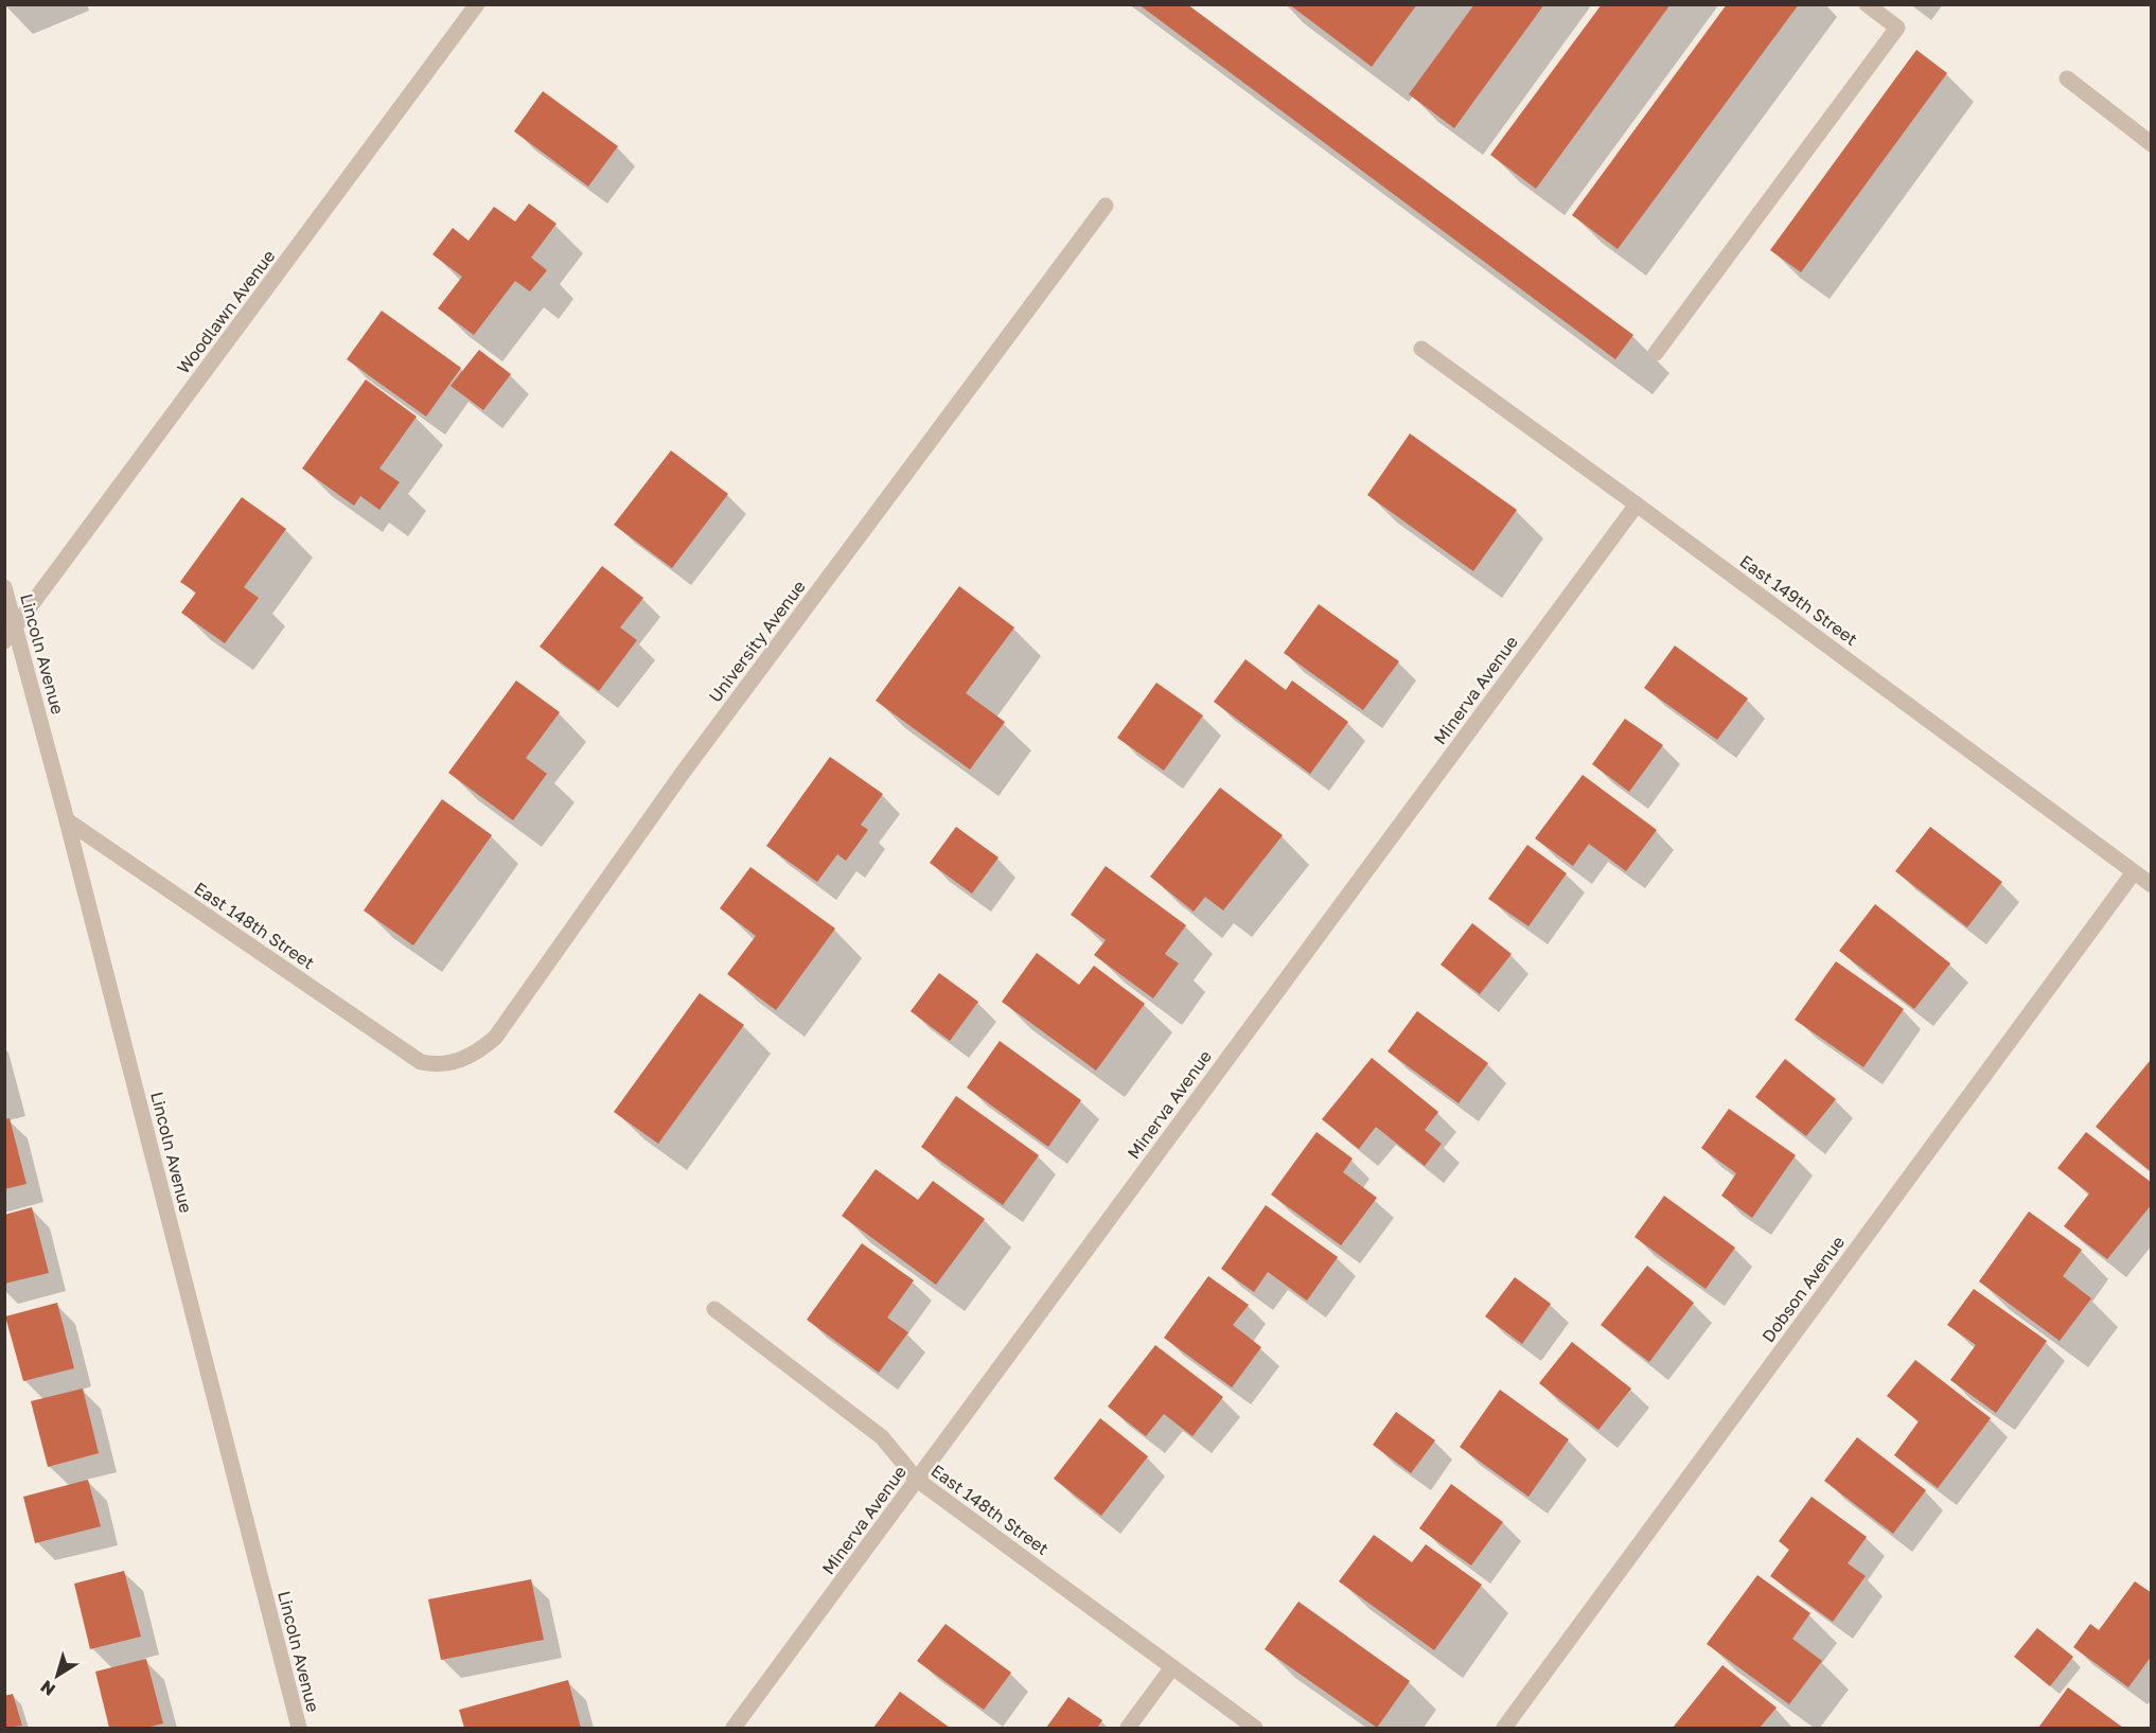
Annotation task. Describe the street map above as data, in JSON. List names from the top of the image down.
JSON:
{
  "streets": {
    "street": [
      "Woodlawn Avenue",
      "East 149th Street",
      "University Avenue",
      "Lincoln Avenue",
      "Minerva Avenue",
      "East 148th Street",
      "Dobson Avenue"
    ]
  },
  "crossings": [
    ["Woodlawn Avenue", "Lincoln Avenue"],
    ["East 149th Street", "Minerva Avenue"],
    ["East 149th Street", "Dobson Avenue"],
    ["University Avenue", "East 148th Street"],
    ["Lincoln Avenue", "East 148th Street"],
    ["Minerva Avenue", "East 148th Street"]
  ],
  "north": "bottom left"
}
